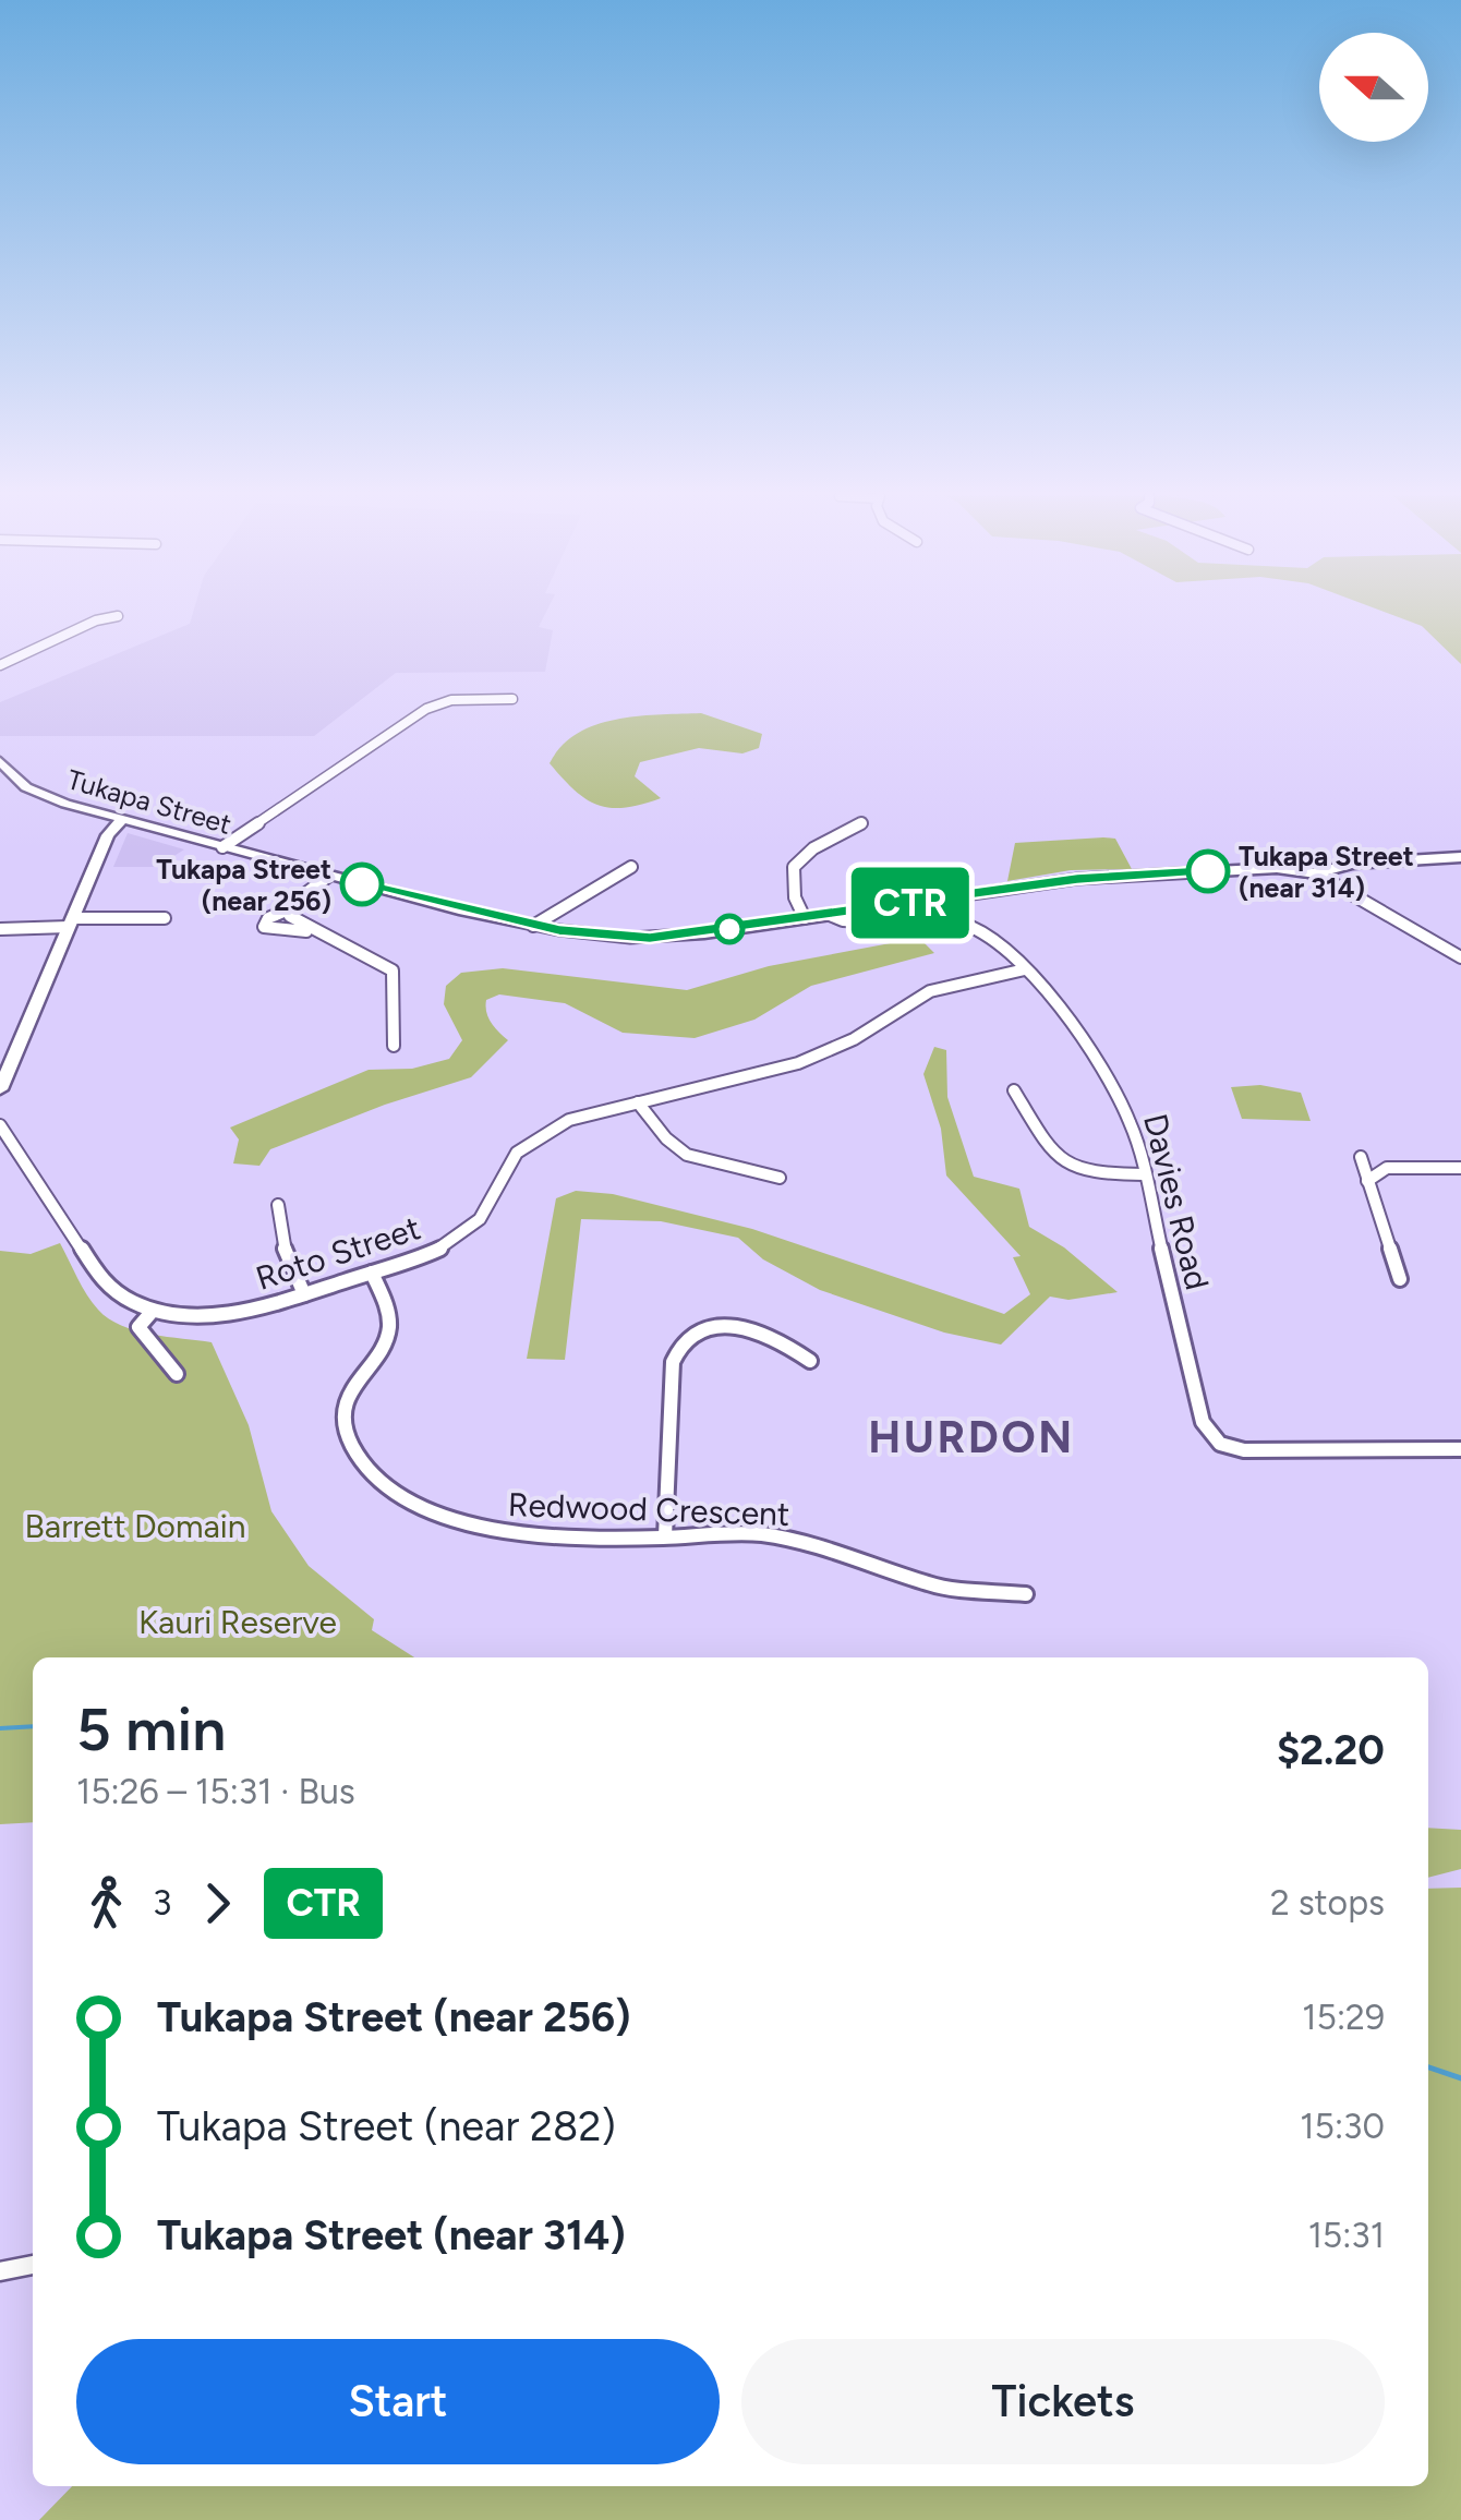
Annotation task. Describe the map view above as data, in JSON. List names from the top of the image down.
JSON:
{
  "streets": {
    "street": [
      "Tukapa Street",
      "Davies Road",
      "Roto Street",
      "Redwood Crescent"
    ]
  },
  "crossings": [
    ["Tukapa Street", "Davies Road"],
    ["Davies Road", "Roto Street"],
    ["Roto Street", "Redwood Crescent"]
  ],
  "districts": ["HURDON"],
  "parks": ["Barrett Domain", "Kauri Reserve"],
  "places": ["Tukapa Street (near 314)", "Tukapa Street (near 256)"],
  "lines": ["bus line CTR"],
  "north": "left",
  "page": {
    "on_map": "CTR",
    "heading": ["5 min", "15:26 – 15:31 · Bus", "$2.20"],
    "legs": ["3", "CTR", "2 stops"],
    "list": [
      {
        "name": "Tukapa Street (near 256)",
        "value": "15:29"
      },
      {
        "name": "Tukapa Street (near 282)",
        "value": "15:30"
      },
      {
        "name": "Tukapa Street (near 314)",
        "value": "15:31"
      }
    ],
    "buttons": ["Start", "Tickets"]
  }
}
